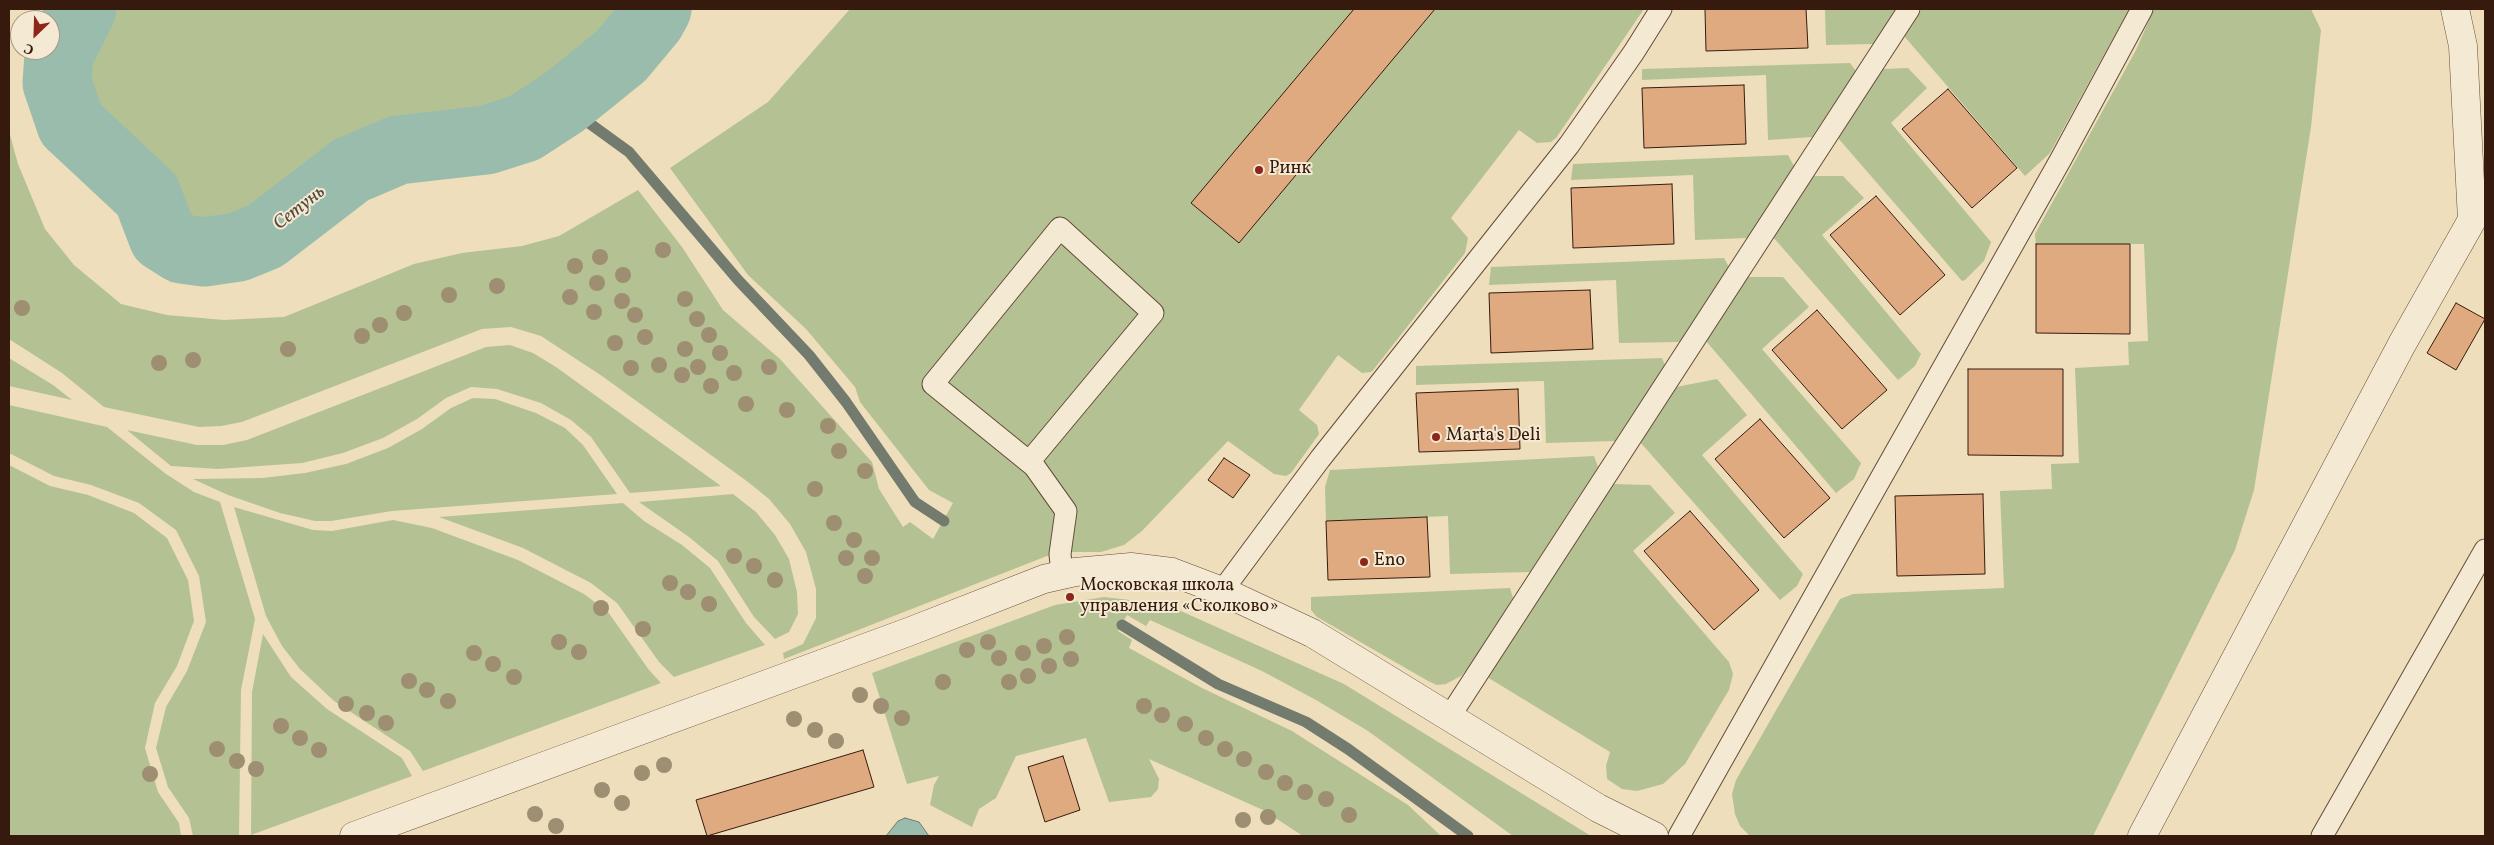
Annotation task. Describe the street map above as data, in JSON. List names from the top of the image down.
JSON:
{
  "water": ["Сетунь"],
  "places": [
    "Ринк",
    "Marta's Deli",
    "Eno",
    "Московская школа управления «Сколково»"
  ],
  "north": "bottom left"
}
